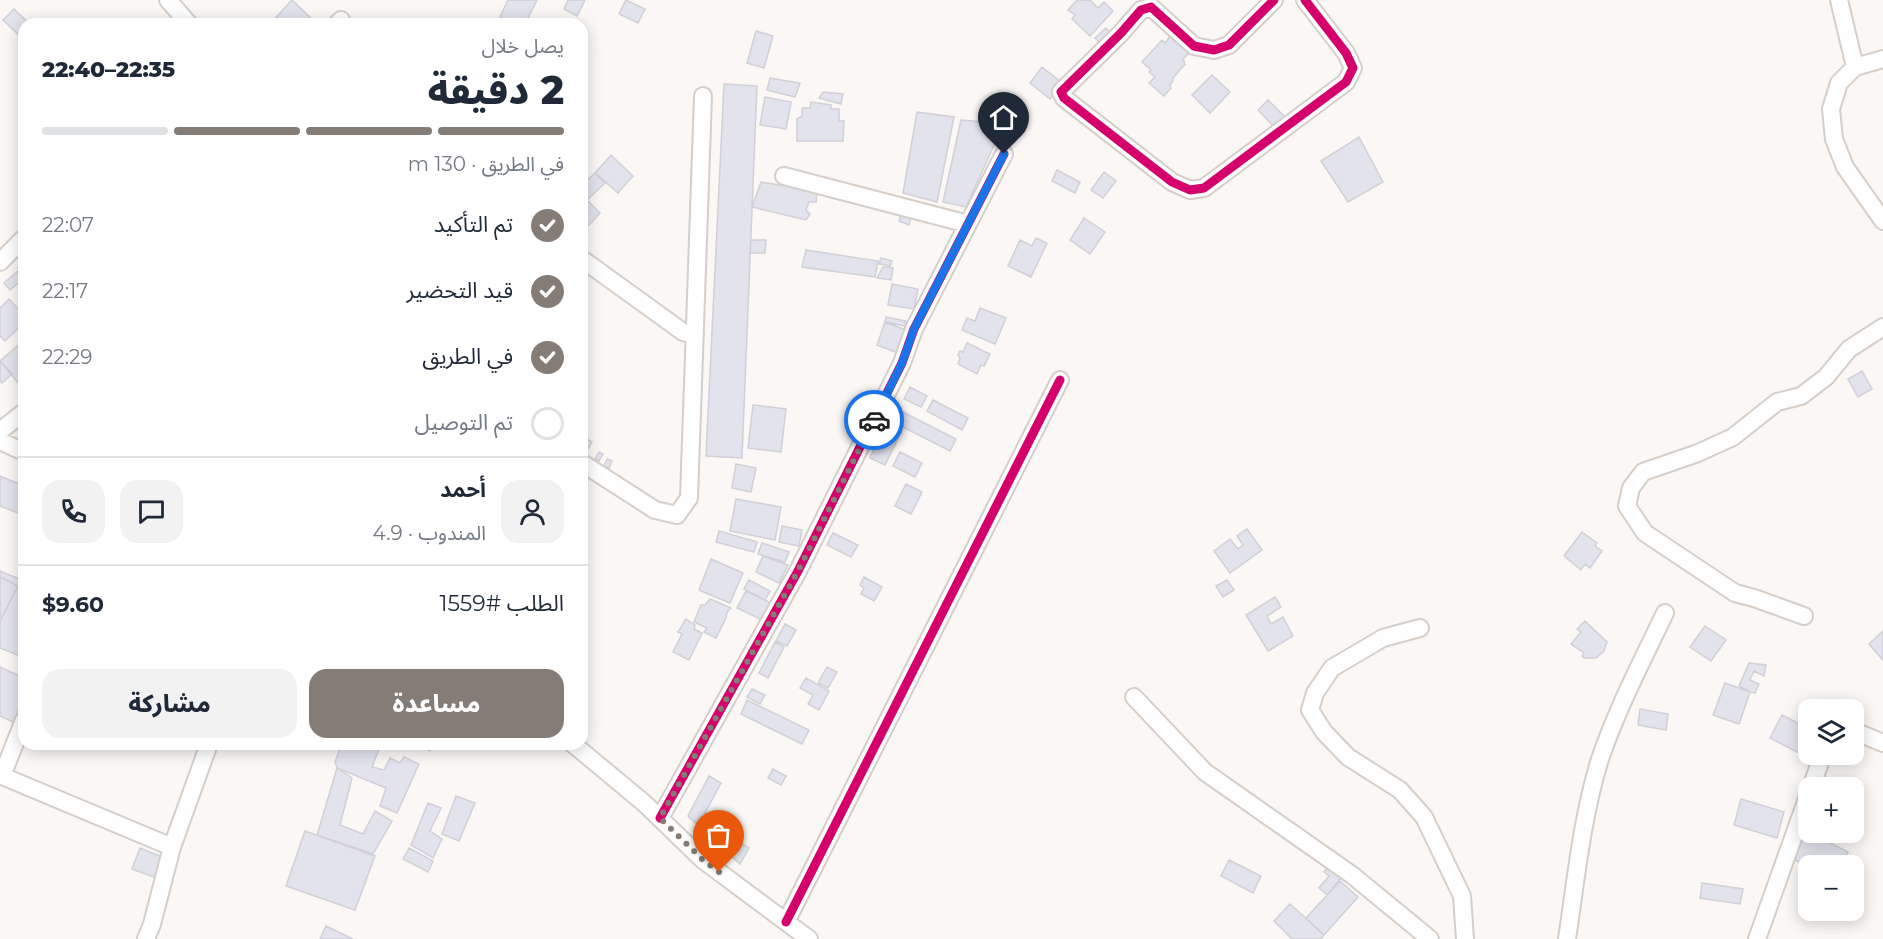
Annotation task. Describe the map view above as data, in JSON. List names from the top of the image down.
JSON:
{
  "page": {
    "heading": ["2 دقيقة", "يصل خلال", "22:35–22:40"],
    "panel": [
      "أحمد",
      "المندوب · 4.9",
      "الطلب #1559",
      "$9.60"
    ],
    "bar": "في الطريق · 130 m",
    "list": [
      ["تم التأكيد", "22:07"],
      ["قيد التحضير", "22:17"],
      ["في الطريق", "22:29"],
      "تم التوصيل"
    ],
    "buttons": ["مساعدة", "مشاركة"],
    "map_buttons": ["+", "−"]
  }
}
